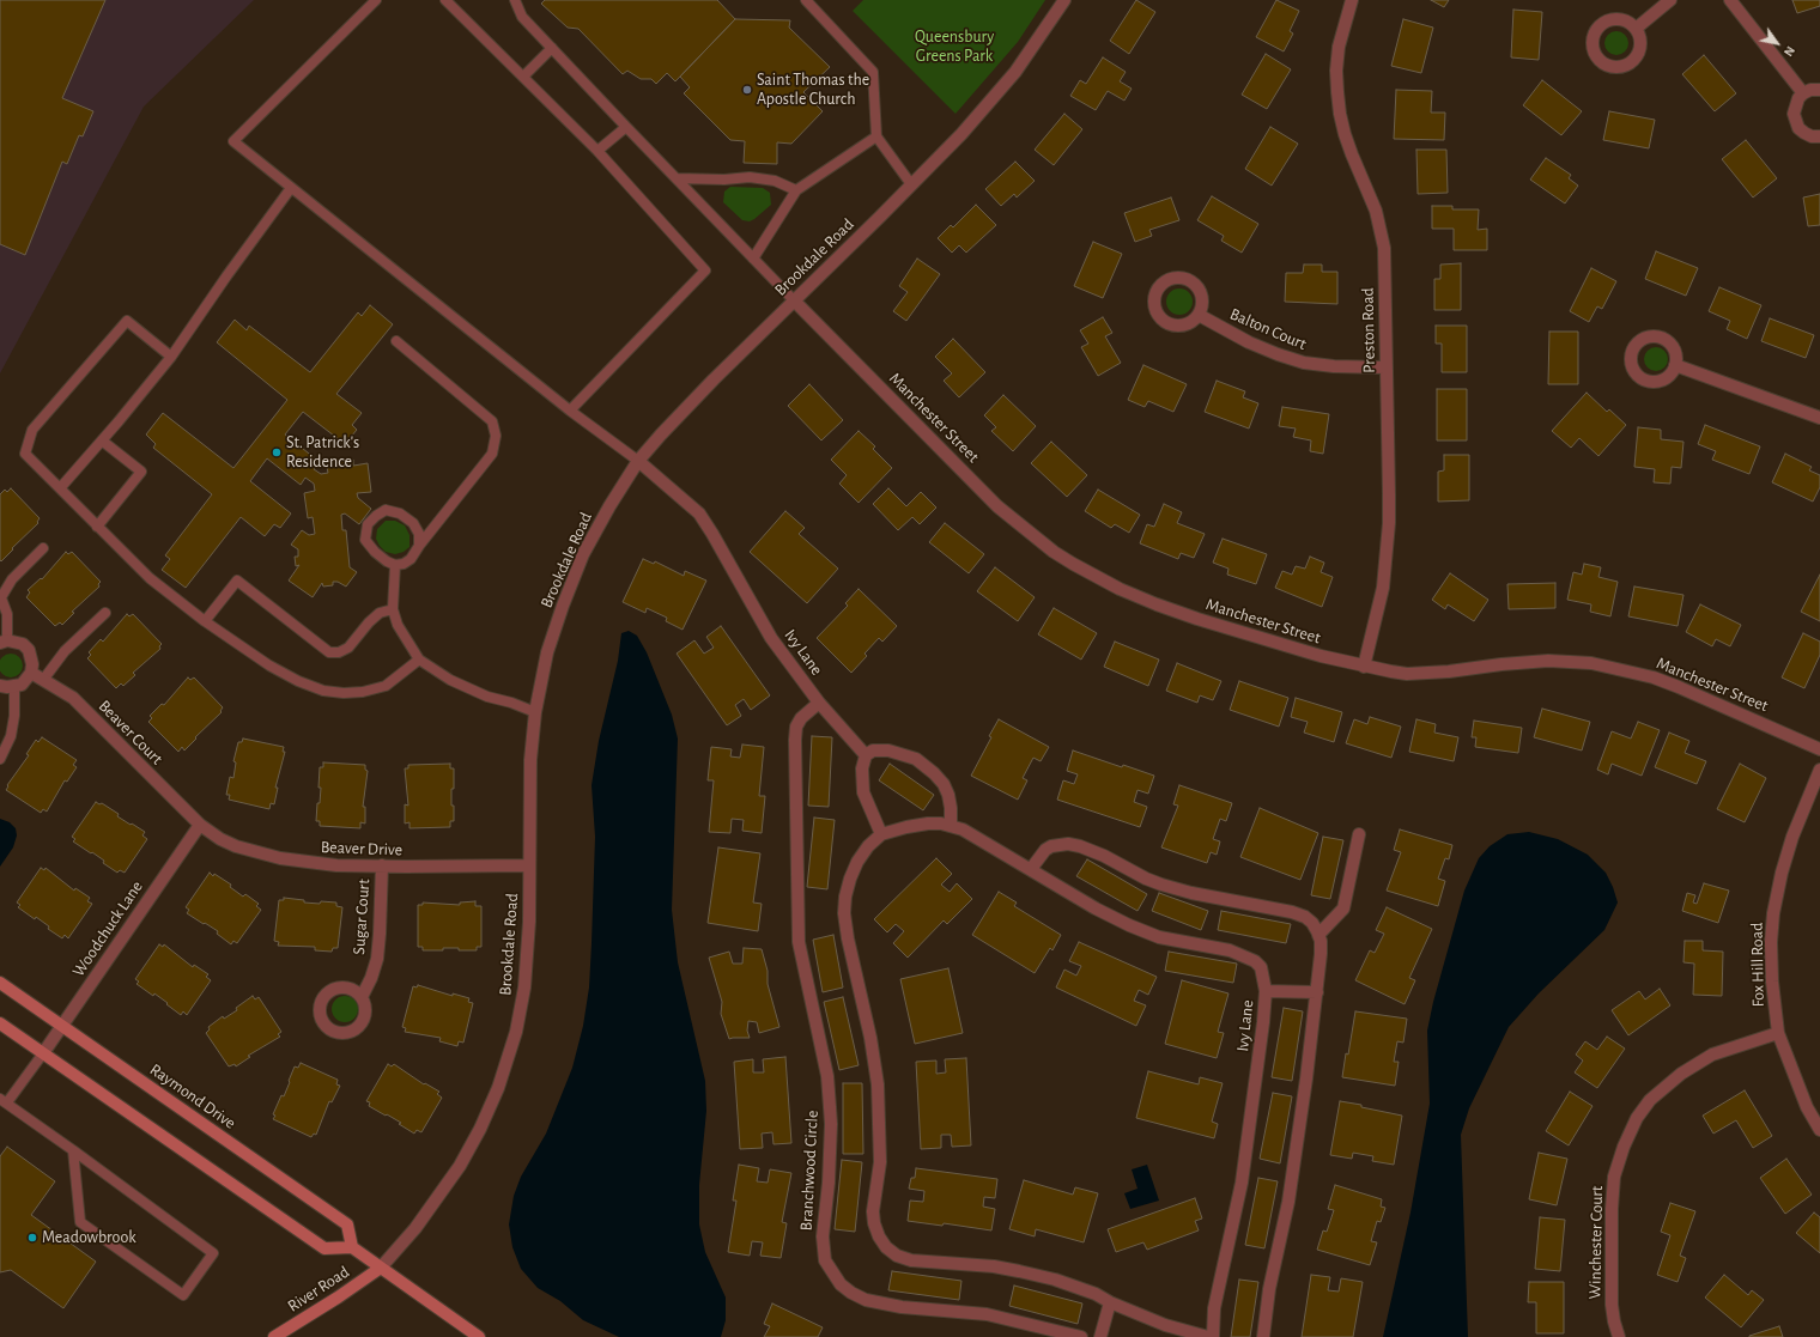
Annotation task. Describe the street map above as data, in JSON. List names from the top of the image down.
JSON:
{
  "streets": {
    "street": [
      "Brookdale Road",
      "Balton Court",
      "Preston Road",
      "Manchester Street",
      "Ivy Lane",
      "Beaver Court",
      "Beaver Drive",
      "Sugar Court",
      "Woodchuck Lane",
      "Fox Hill Road",
      "Raymond Drive",
      "Branchwood Circle",
      "Winchester Court",
      "River Road"
    ]
  },
  "crossings": [
    ["Brookdale Road", "Manchester Street"],
    ["Brookdale Road", "Ivy Lane"],
    ["Brookdale Road", "Beaver Drive"],
    ["Brookdale Road", "River Road"],
    ["Balton Court", "Preston Road"],
    ["Preston Road", "Manchester Street"],
    ["Ivy Lane", "Branchwood Circle"],
    ["Beaver Court", "Beaver Drive"],
    ["Beaver Court", "Woodchuck Lane"],
    ["Beaver Drive", "Sugar Court"],
    ["Beaver Drive", "Woodchuck Lane"],
    ["Woodchuck Lane", "Raymond Drive"],
    ["Fox Hill Road", "Winchester Court"]
  ],
  "parks": ["Queensbury Greens Park"],
  "places": ["Saint Thomas the Apostle Church", "St. Patrick's Residence", "Meadowbrook"],
  "north": "bottom right"
}
